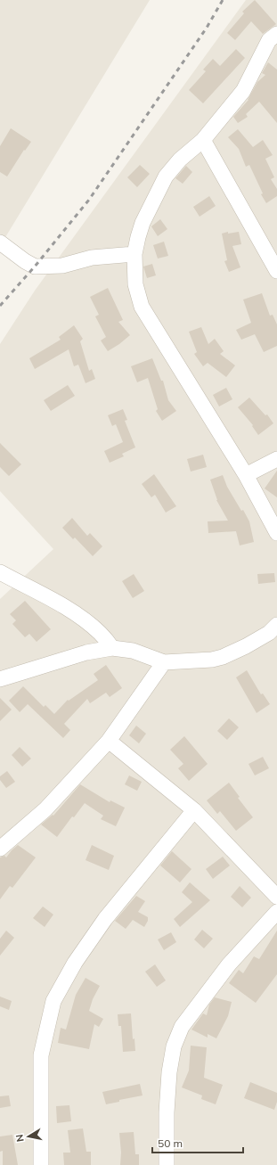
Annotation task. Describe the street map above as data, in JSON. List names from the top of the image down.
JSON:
{
  "scale_bar": "50 m",
  "north": "left"
}
